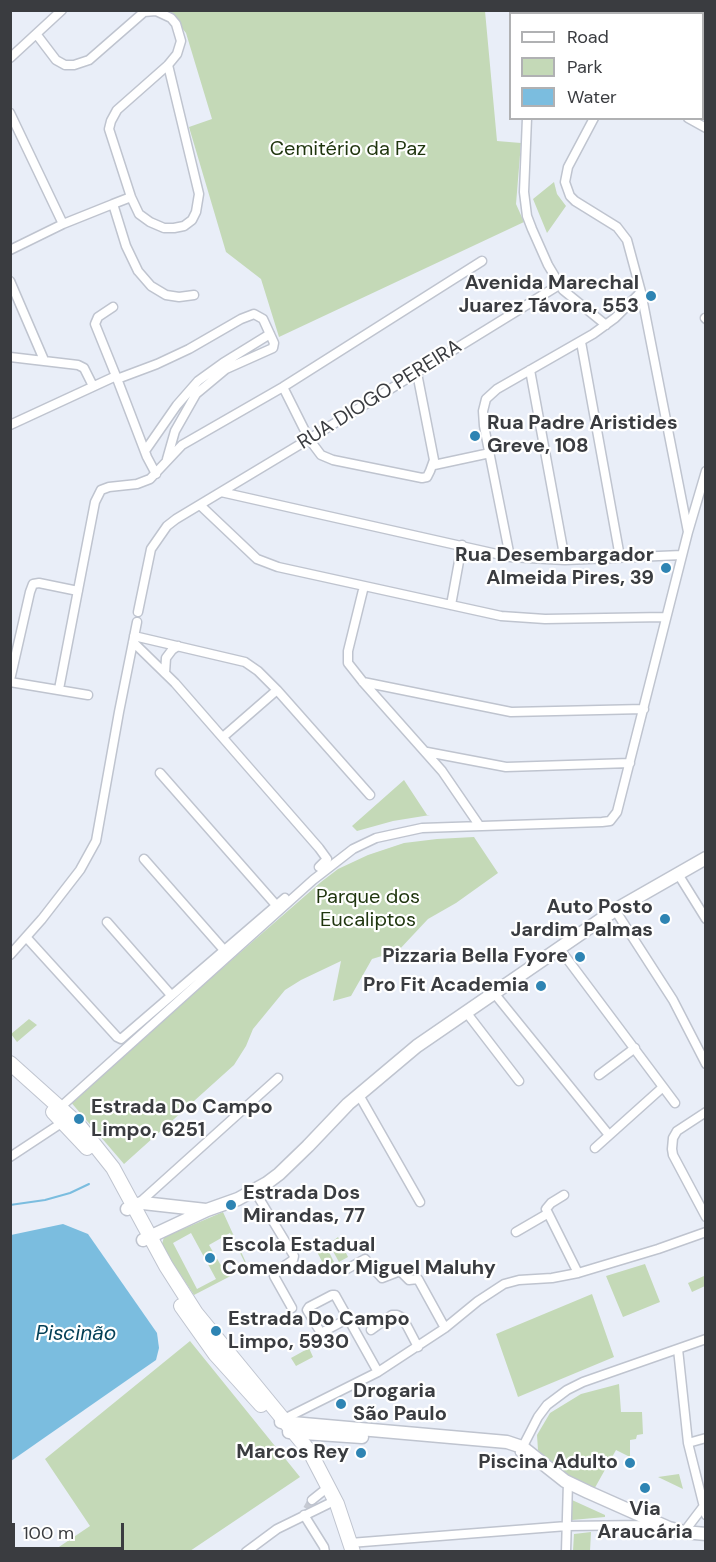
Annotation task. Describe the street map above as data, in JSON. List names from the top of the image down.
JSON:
{
  "streets": {
    "street": ["RUA DIOGO PEREIRA"]
  },
  "water": ["Piscinão"],
  "parks": ["Cemitério da Paz", "Parque dos Eucaliptos"],
  "places": [
    "Avenida Marechal Juarez Távora, 553",
    "Rua Padre Aristides Greve, 108",
    "Rua Desembargador Almeida Pires, 39",
    "Auto Posto Jardim Palmas",
    "Pizzaria Bella Fyore",
    "Pro Fit Academia",
    "Estrada Do Campo Limpo, 6251",
    "Estrada Dos Mirandas, 77",
    "Escola Estadual Comendador Miguel Maluhy",
    "Estrada Do Campo Limpo, 5930",
    "Drogaria São Paulo",
    "Marcos Rey",
    "Piscina Adulto",
    "Via Araucária"
  ],
  "legend": ["Road", "Park", "Water"],
  "scale_bar": "100 m"
}
